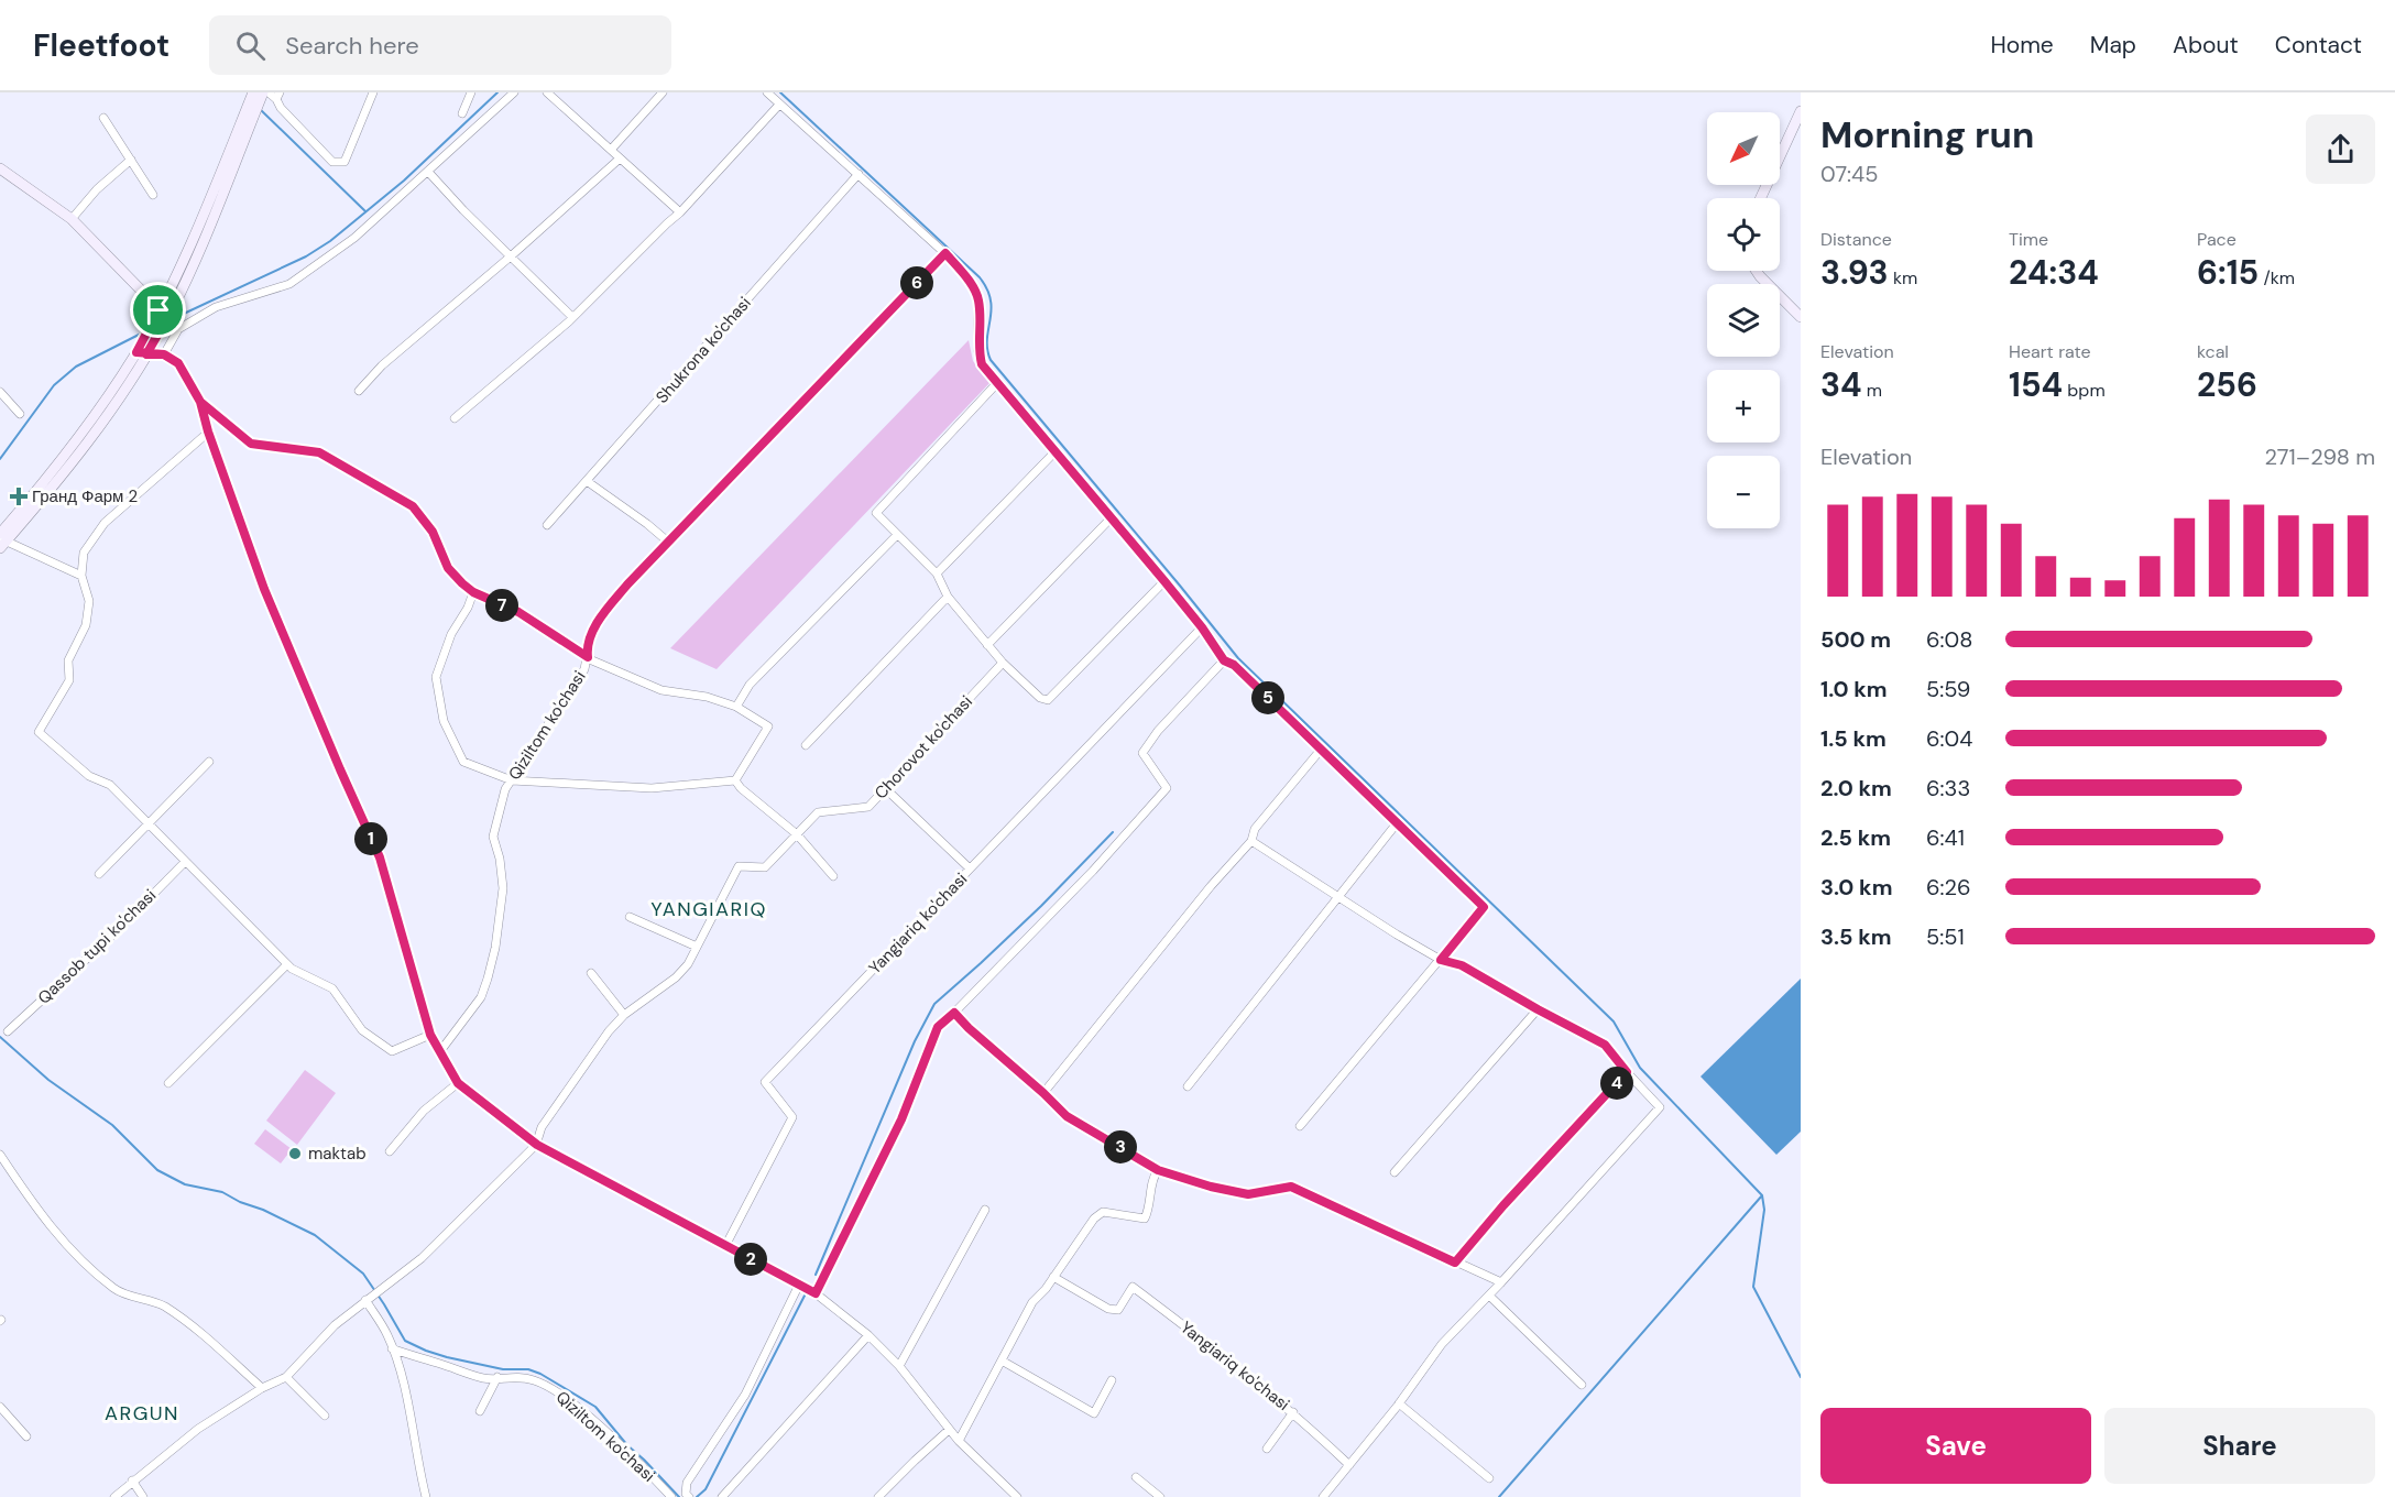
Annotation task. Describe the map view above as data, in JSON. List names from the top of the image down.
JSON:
{
  "streets": {
    "street": [
      "Shukrona ko'chasi",
      "Qiziltom ko'chasi",
      "Chorovot ko'chasi",
      "Yangiariq ko'chasi",
      "Qassob tupi ko'chasi"
    ]
  },
  "districts": ["YANGIARIQ", "ARGUN"],
  "places": {
    "health": ["Гранд Фарм 2"],
    "other": ["maktab"]
  },
  "north": "bottom left",
  "page": {
    "header": "Fleetfoot",
    "search": "Search here",
    "nav": [
      "Home",
      "Map",
      "About",
      "Contact"
    ],
    "heading": ["Morning run", "07:45"],
    "map_buttons": ["+", "−"],
    "stats": [
      ["Distance", "3.93 km"],
      ["Time", "24:34"],
      ["Pace", "6:15 /km"],
      ["Elevation", "34 m"],
      ["Heart rate", "154 bpm"],
      ["kcal", "256"]
    ],
    "pins": [
      "6",
      "7",
      "5",
      "1",
      "4",
      "3",
      "2"
    ],
    "chart": ["Elevation", "271–298 m"],
    "list": [
      {
        "name": "500 m",
        "note": "6:08"
      },
      {
        "name": "1.0 km",
        "note": "5:59"
      },
      {
        "name": "1.5 km",
        "note": "6:04"
      },
      {
        "name": "2.0 km",
        "note": "6:33"
      },
      {
        "name": "2.5 km",
        "note": "6:41"
      },
      {
        "name": "3.0 km",
        "note": "6:26"
      },
      {
        "name": "3.5 km",
        "note": "5:51"
      }
    ],
    "buttons": ["Save", "Share"]
  }
}
